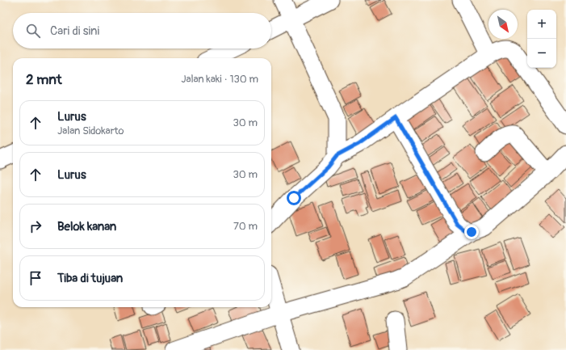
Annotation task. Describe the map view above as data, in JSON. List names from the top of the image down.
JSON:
{
  "north": "bottom right",
  "page": {
    "map_buttons": ["+", "−"],
    "search": "Cari di sini",
    "heading": ["2 mnt", "Jalan kaki · 130 m"],
    "list": [
      ["Lurus", "Jalan Sidokarto", "30 m"],
      ["Lurus", "30 m"],
      ["Belok kanan", "70 m"],
      "Tiba di tujuan"
    ]
  }
}
